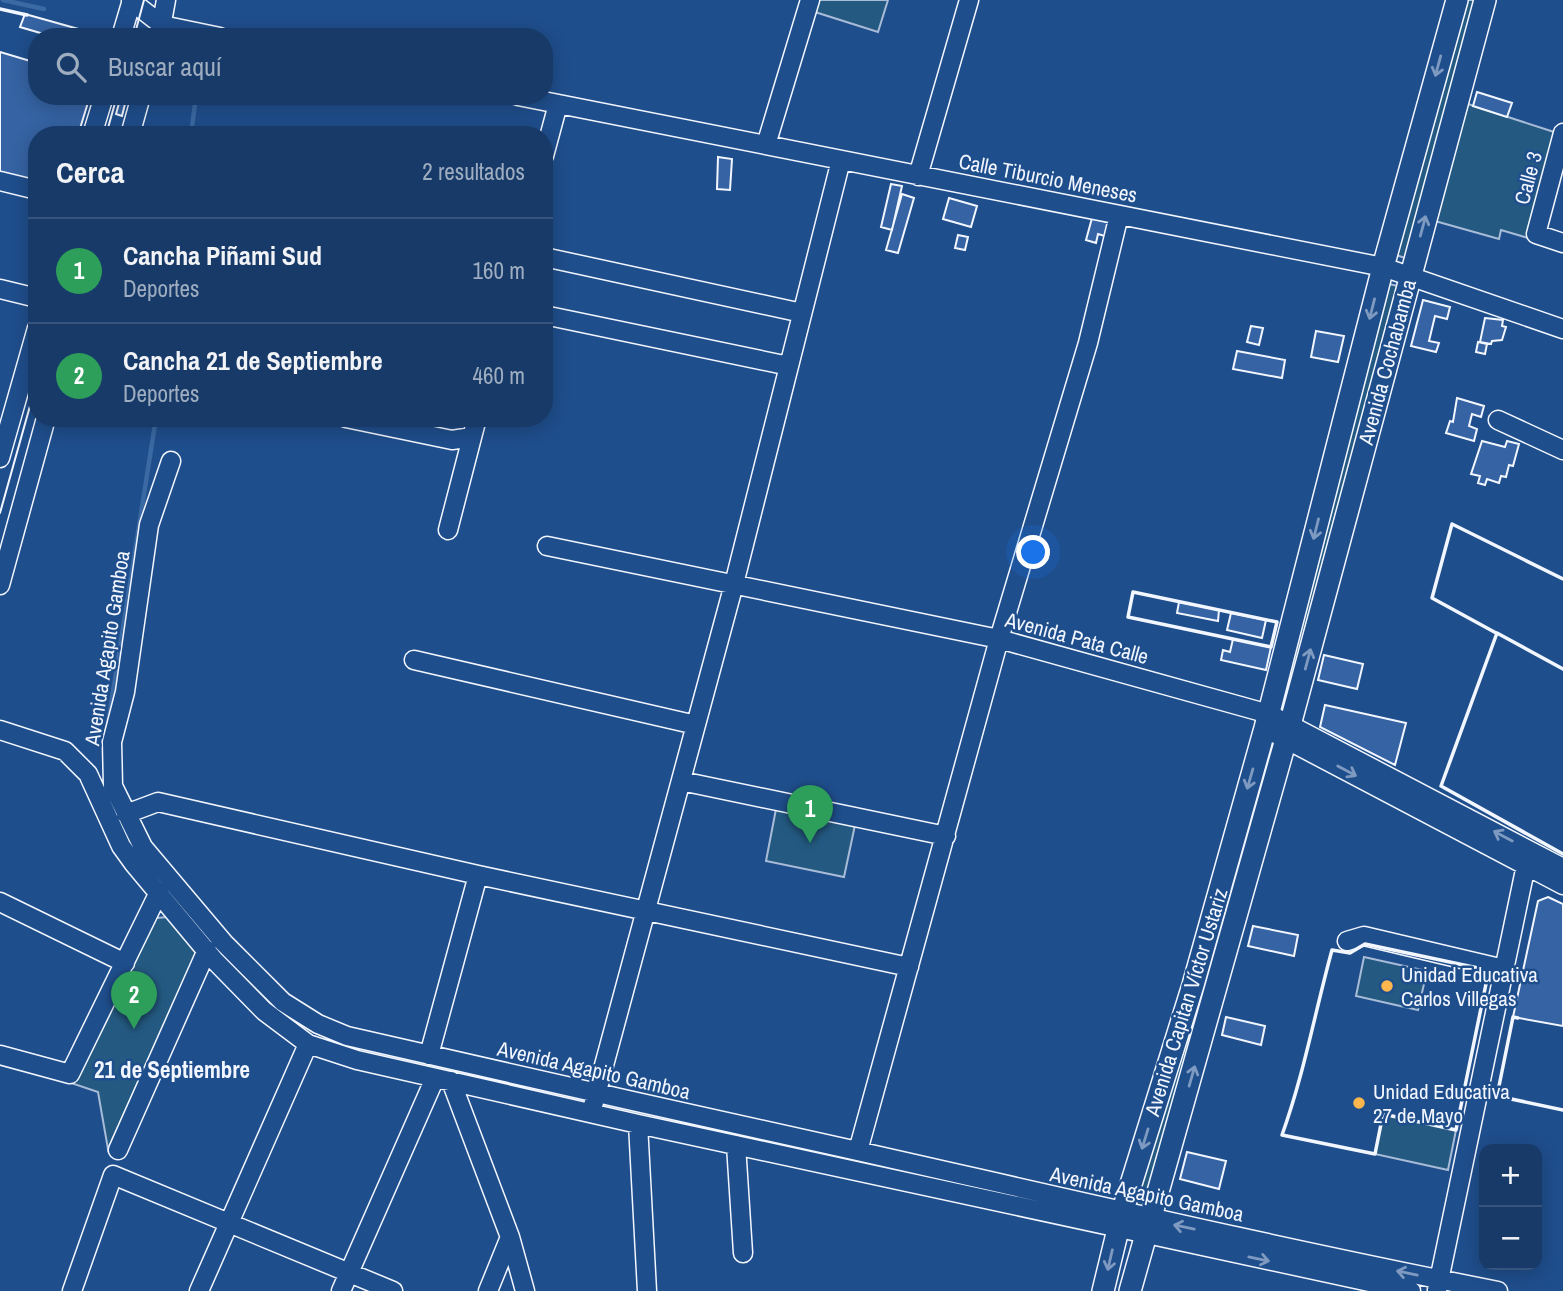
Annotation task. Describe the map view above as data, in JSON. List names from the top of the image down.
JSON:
{
  "streets": {
    "main road": ["Avenida Cochabamba", "Avenida Capitan Víctor Ustariz"],
    "street": [
      "Calle Tiburcio Meneses",
      "Calle 3",
      "Avenida Pata Calle",
      "Avenida Agapito Gamboa"
    ]
  },
  "crossings": [
    ["Calle Tiburcio Meneses", "Avenida Cochabamba"],
    ["Avenida Cochabamba", "Avenida Pata Calle"],
    ["Avenida Cochabamba", "Avenida Capitan Víctor Ustariz"],
    ["Avenida Pata Calle", "Avenida Capitan Víctor Ustariz"],
    ["Avenida Agapito Gamboa", "Avenida Capitan Víctor Ustariz"]
  ],
  "districts": ["21 de Septiembre"],
  "places": ["Unidad Educativa Carlos Villegas", "Unidad Educativa 27 de Mayo"],
  "page": {
    "search": "Buscar aquí",
    "heading": ["Cerca", "2 resultados"],
    "list": [
      {
        "mark": "1",
        "name": "Cancha Piñami Sud",
        "note": "Deportes",
        "value": "160 m"
      },
      {
        "mark": "2",
        "name": "Cancha 21 de Septiembre",
        "note": "Deportes",
        "value": "460 m"
      }
    ],
    "pins": ["1", "2"],
    "map_buttons": ["+", "−"]
  }
}
